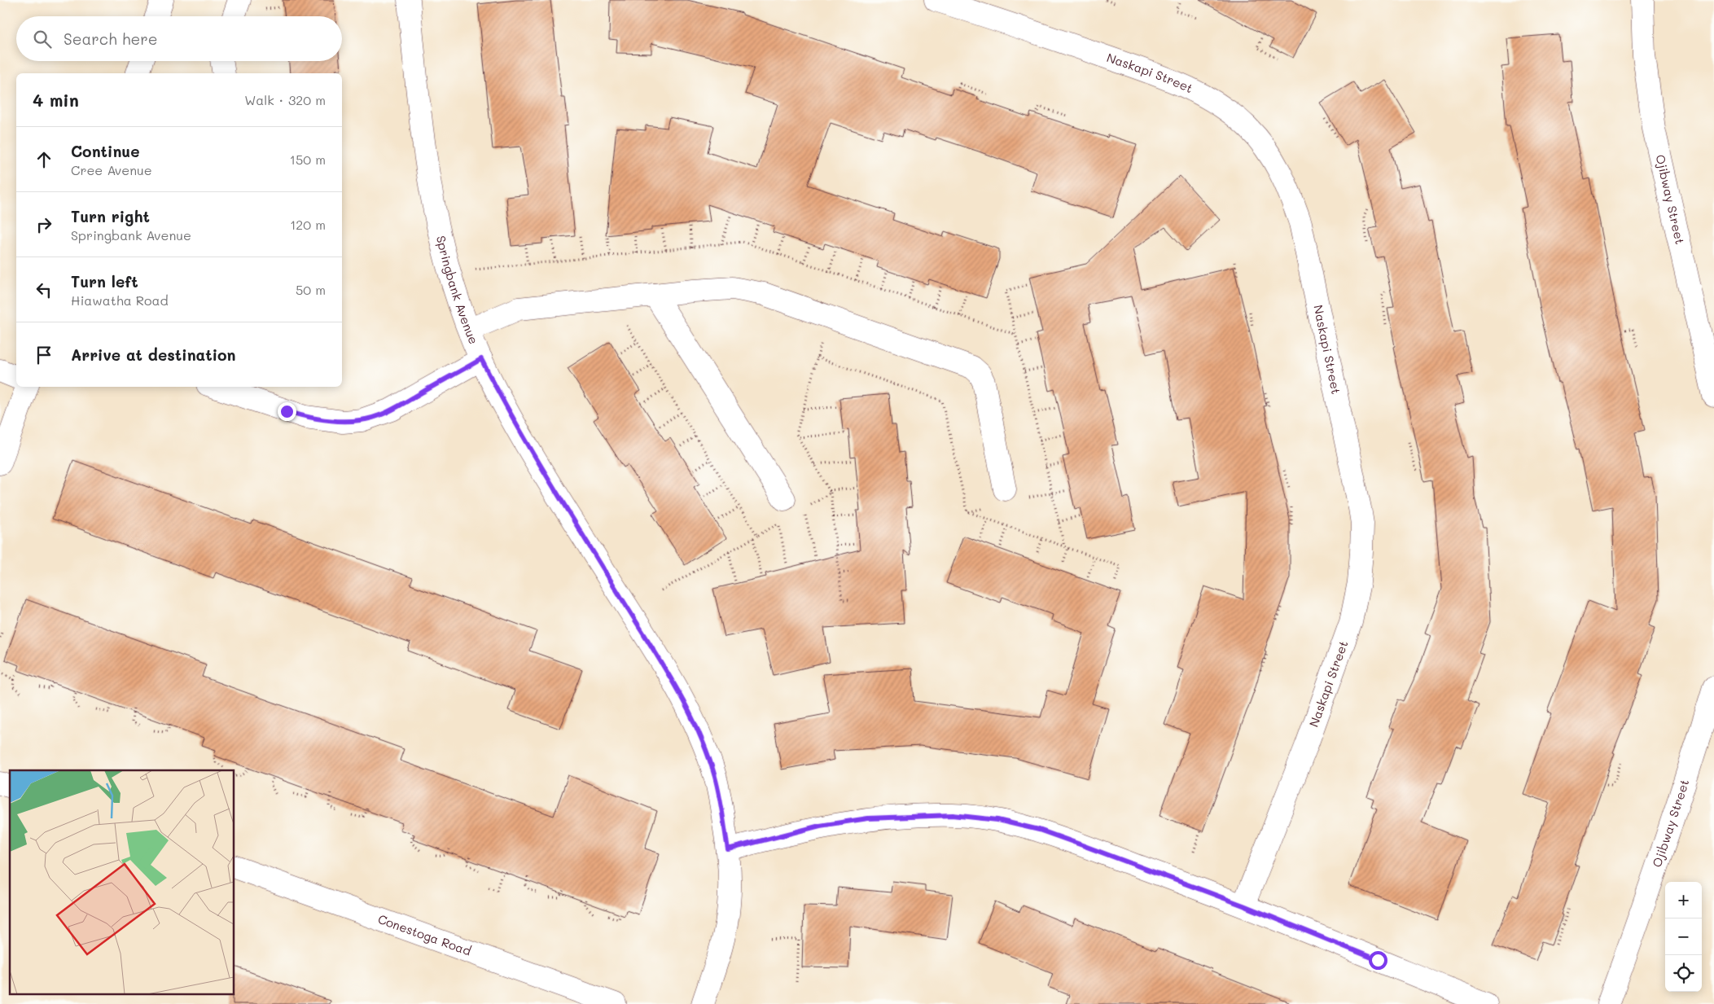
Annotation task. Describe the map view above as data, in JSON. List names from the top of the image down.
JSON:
{
  "streets": {
    "street": [
      "Naskapi Street",
      "Ojibway Street",
      "Springbank Avenue",
      "Conestoga Road"
    ]
  },
  "page": {
    "search": "Search here",
    "heading": ["4 min", "Walk · 320 m"],
    "list": [
      ["Continue", "Cree Avenue", "150 m"],
      ["Turn right", "Springbank Avenue", "120 m"],
      ["Turn left", "Hiawatha Road", "50 m"],
      "Arrive at destination"
    ],
    "map_buttons": ["+", "−"]
  }
}
